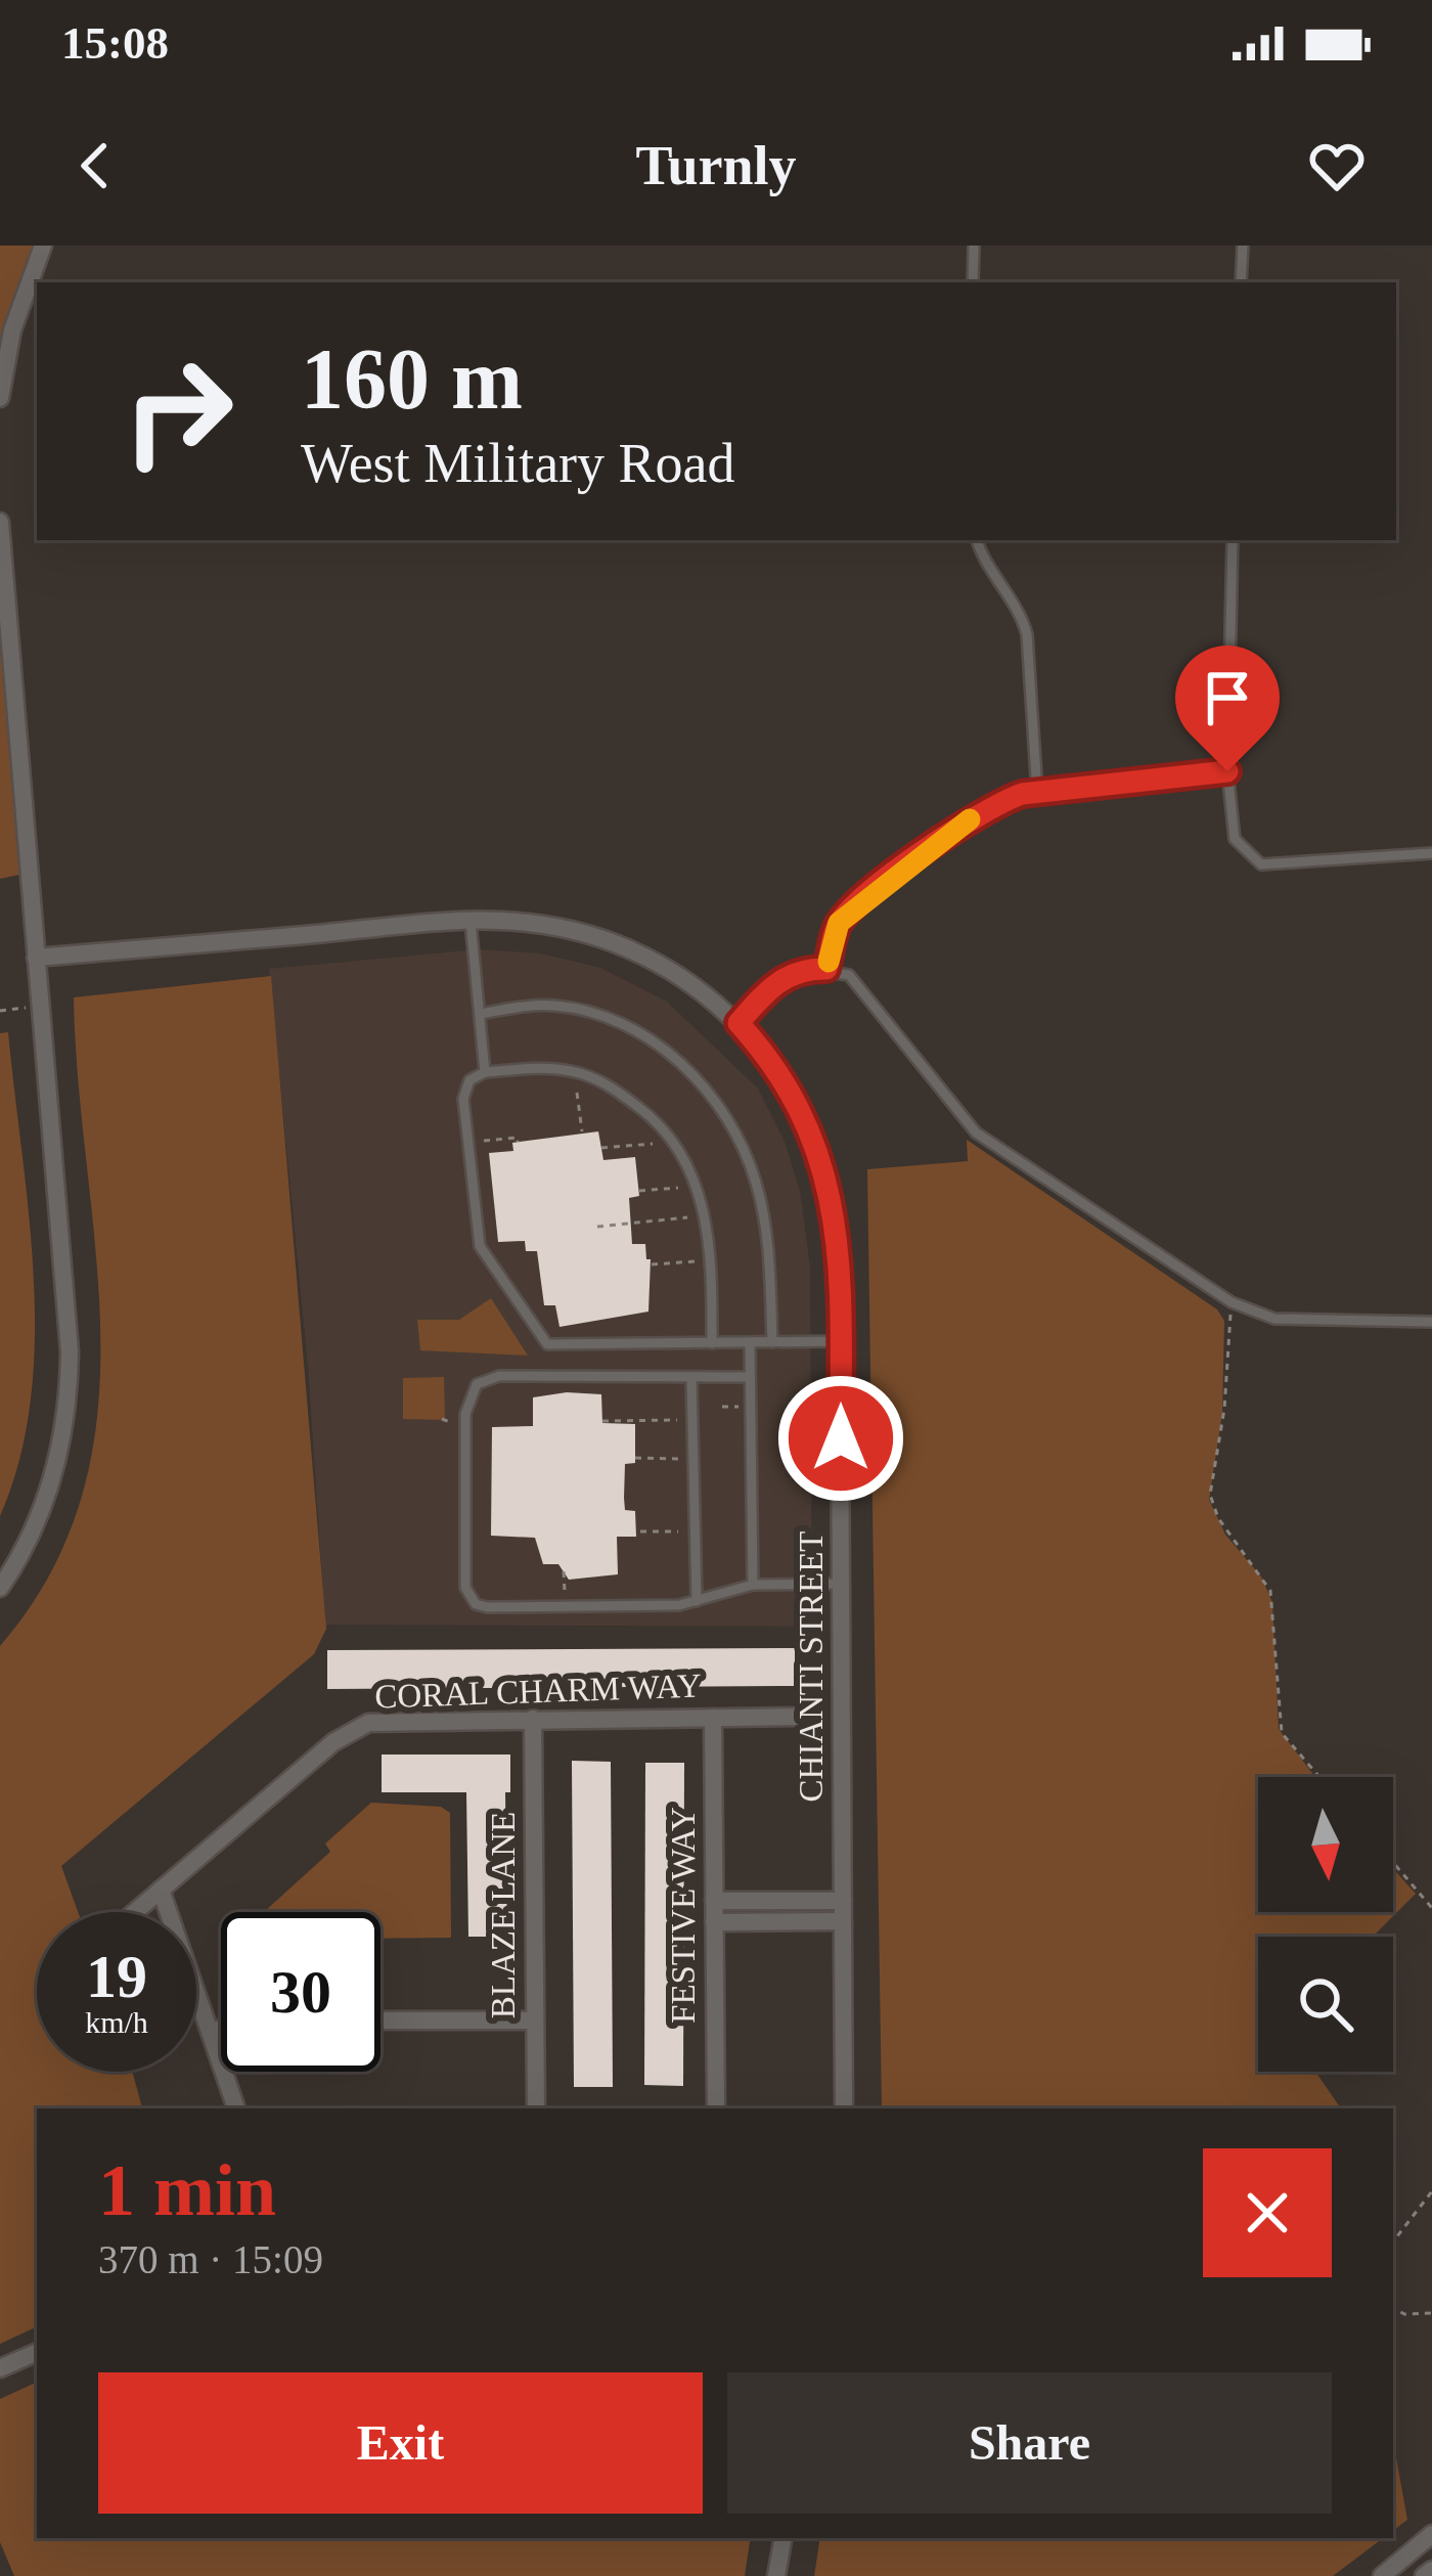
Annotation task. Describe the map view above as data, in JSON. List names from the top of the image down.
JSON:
{
  "streets": {
    "street": [
      "CHIANTI STREET",
      "CORAL CHARM WAY",
      "BLAZE LANE",
      "FESTIVE WAY"
    ]
  },
  "crossings": [
    ["CORAL CHARM WAY", "BLAZE LANE"],
    ["CORAL CHARM WAY", "FESTIVE WAY"]
  ],
  "north": "bottom",
  "page": {
    "status": "15:08",
    "header": "Turnly",
    "turn": ["160 m", "West Military Road"],
    "speed": "19 km/h",
    "limit": "30",
    "heading": ["1 min", "370 m · 15:09"],
    "buttons": ["Exit", "Share"]
  }
}
